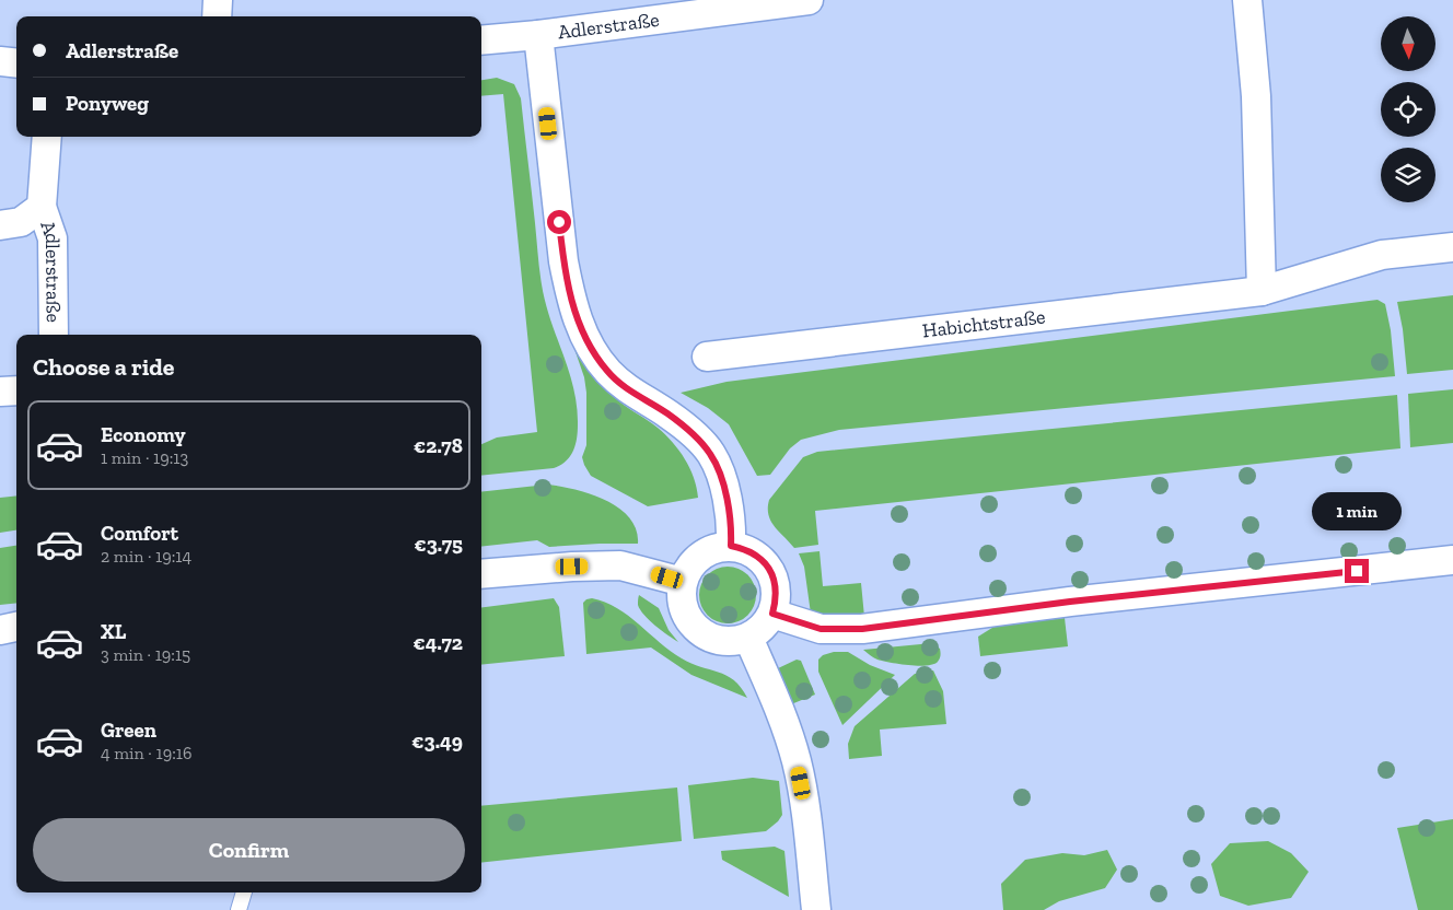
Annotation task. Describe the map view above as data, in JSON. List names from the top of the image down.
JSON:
{
  "streets": {
    "street": ["Adlerstraße", "Habichtstraße"]
  },
  "north": "bottom",
  "page": {
    "banner": ["Adlerstraße", "Ponyweg"],
    "heading": "Choose a ride",
    "list": [
      {
        "name": "Economy",
        "note": "1 min · 19:13",
        "value": "€2.78"
      },
      {
        "name": "Comfort",
        "note": "2 min · 19:14",
        "value": "€3.75"
      },
      {
        "name": "XL",
        "note": "3 min · 19:15",
        "value": "€4.72"
      },
      {
        "name": "Green",
        "note": "4 min · 19:16",
        "value": "€3.49"
      }
    ],
    "bubble": "1 min",
    "buttons": "Confirm"
  }
}
